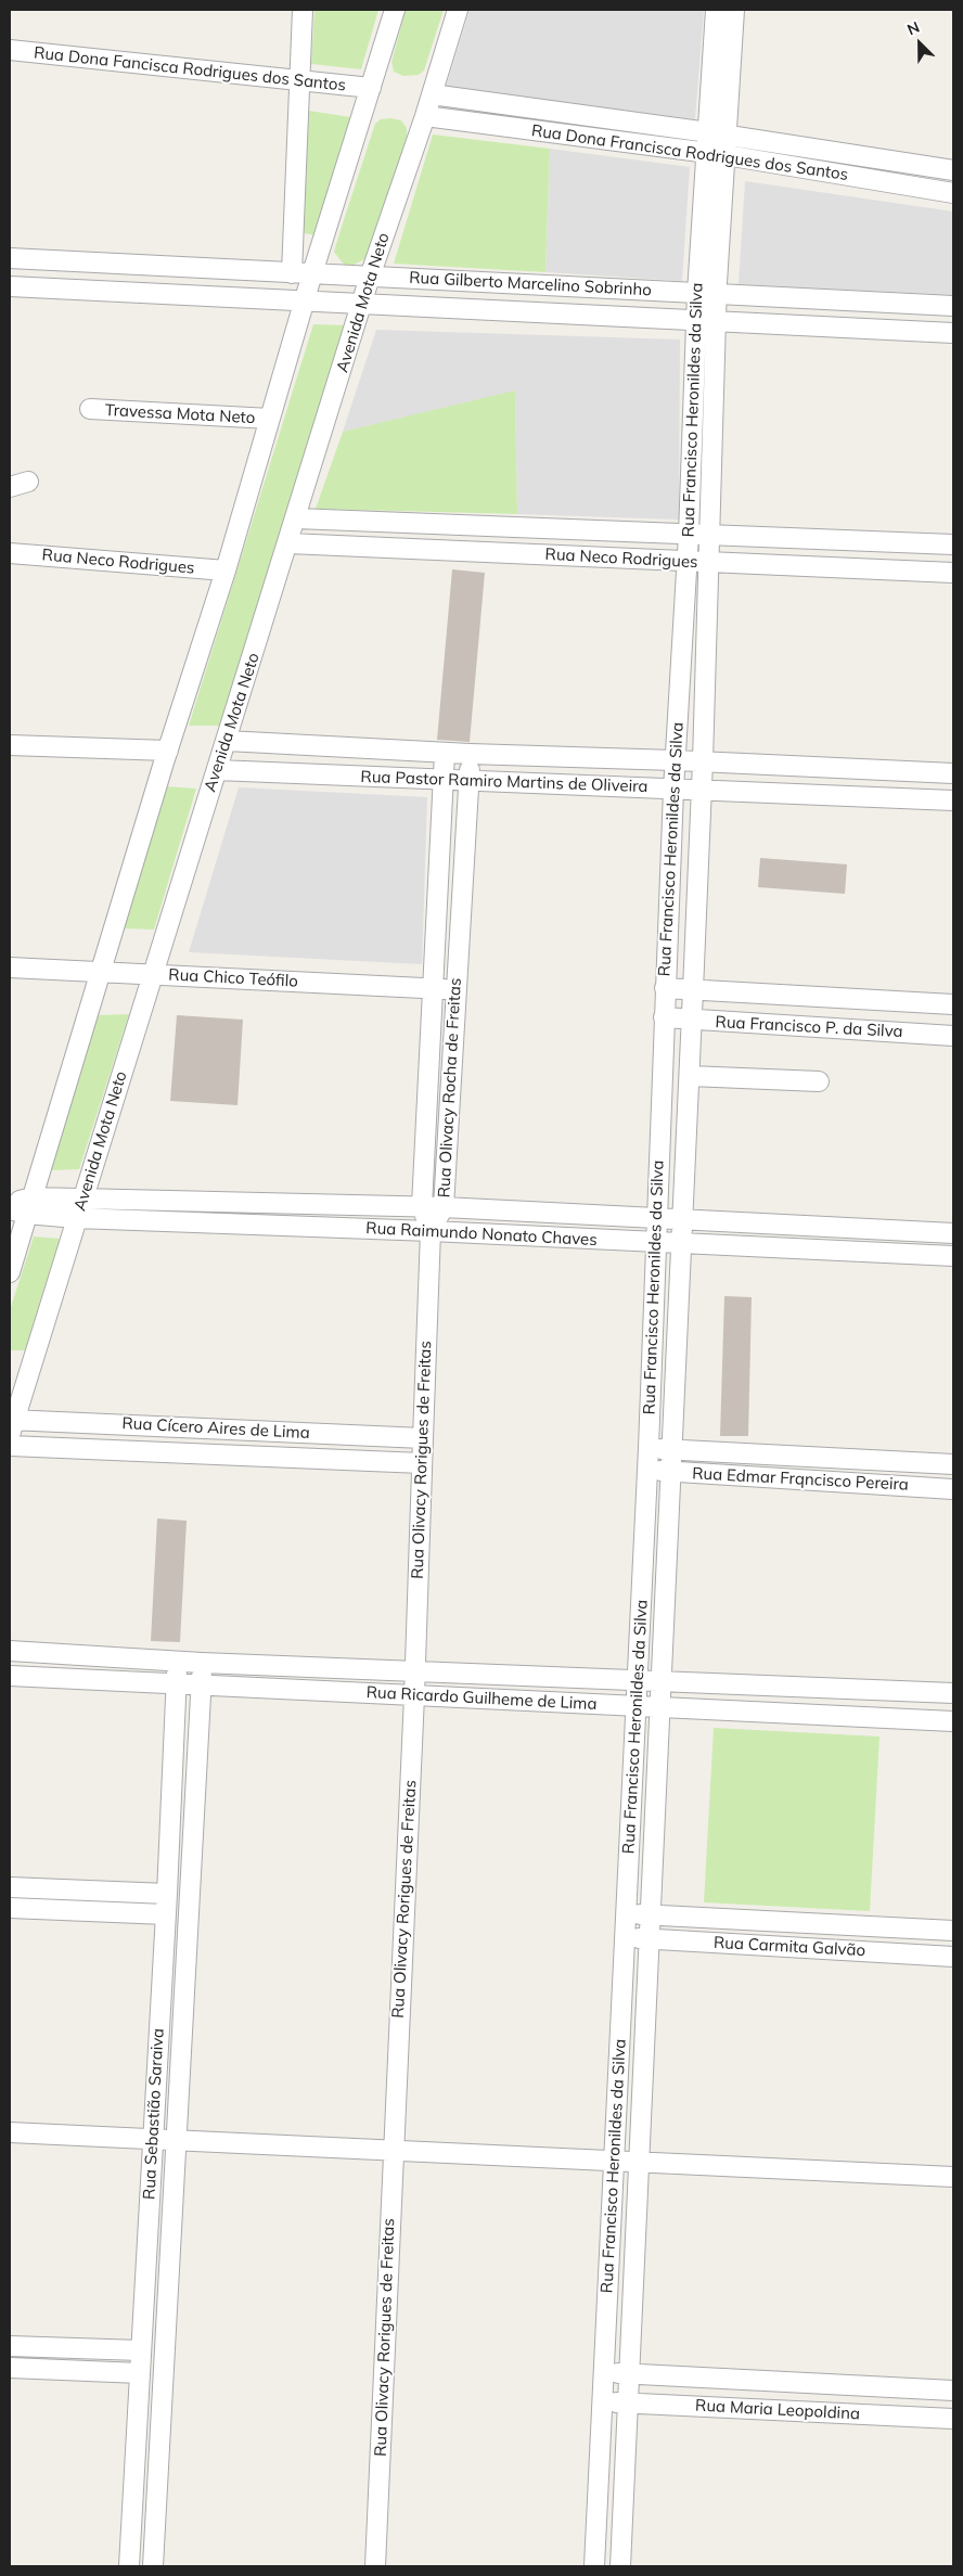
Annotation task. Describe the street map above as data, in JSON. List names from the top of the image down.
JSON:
{
  "streets": {
    "street": [
      "Rua Dona Fancisca Rodrigues dos Santos",
      "Rua Dona Francisca Rodrigues dos Santos",
      "Rua Gilberto Marcelino Sobrinho",
      "Avenida Mota Neto",
      "Rua Francisco Heronildes da Silva",
      "Travessa Mota Neto",
      "Rua Neco Rodrigues",
      "Rua Pastor Ramiro Martins de Oliveira",
      "Rua Chico Teófilo",
      "Rua Francisco P. da Silva",
      "Rua Olivacy Rocha de Freitas",
      "Rua Raimundo Nonato Chaves",
      "Rua Cícero Aires de Lima",
      "Rua Olivacy Rorigues de Freitas",
      "Rua Edmar Frqncisco Pereira",
      "Rua Ricardo Guilheme de Lima",
      "Rua Carmita Galvão",
      "Rua Sebastião Saraiva",
      "Rua Maria Leopoldina"
    ]
  },
  "crossings": [
    ["Rua Dona Francisca Rodrigues dos Santos", "Avenida Mota Neto"],
    ["Rua Dona Francisca Rodrigues dos Santos", "Rua Francisco Heronildes da Silva"],
    ["Rua Gilberto Marcelino Sobrinho", "Avenida Mota Neto"],
    ["Rua Gilberto Marcelino Sobrinho", "Rua Francisco Heronildes da Silva"],
    ["Avenida Mota Neto", "Rua Neco Rodrigues"],
    ["Avenida Mota Neto", "Rua Pastor Ramiro Martins de Oliveira"],
    ["Avenida Mota Neto", "Rua Chico Teófilo"],
    ["Avenida Mota Neto", "Rua Raimundo Nonato Chaves"],
    ["Avenida Mota Neto", "Rua Cícero Aires de Lima"],
    ["Rua Francisco Heronildes da Silva", "Rua Neco Rodrigues"],
    ["Rua Francisco Heronildes da Silva", "Rua Pastor Ramiro Martins de Oliveira"],
    ["Rua Francisco Heronildes da Silva", "Rua Francisco P. da Silva"],
    ["Rua Francisco Heronildes da Silva", "Rua Raimundo Nonato Chaves"],
    ["Rua Francisco Heronildes da Silva", "Rua Edmar Frqncisco Pereira"],
    ["Rua Francisco Heronildes da Silva", "Rua Ricardo Guilheme de Lima"],
    ["Rua Francisco Heronildes da Silva", "Rua Carmita Galvão"],
    ["Rua Francisco Heronildes da Silva", "Rua Maria Leopoldina"],
    ["Rua Pastor Ramiro Martins de Oliveira", "Rua Olivacy Rocha de Freitas"],
    ["Rua Chico Teófilo", "Rua Olivacy Rocha de Freitas"],
    ["Rua Olivacy Rocha de Freitas", "Rua Raimundo Nonato Chaves"],
    ["Rua Olivacy Rocha de Freitas", "Rua Olivacy Rorigues de Freitas"],
    ["Rua Raimundo Nonato Chaves", "Rua Olivacy Rorigues de Freitas"],
    ["Rua Cícero Aires de Lima", "Rua Olivacy Rorigues de Freitas"],
    ["Rua Olivacy Rorigues de Freitas", "Rua Ricardo Guilheme de Lima"],
    ["Rua Ricardo Guilheme de Lima", "Rua Sebastião Saraiva"]
  ],
  "north": "top left"
}
